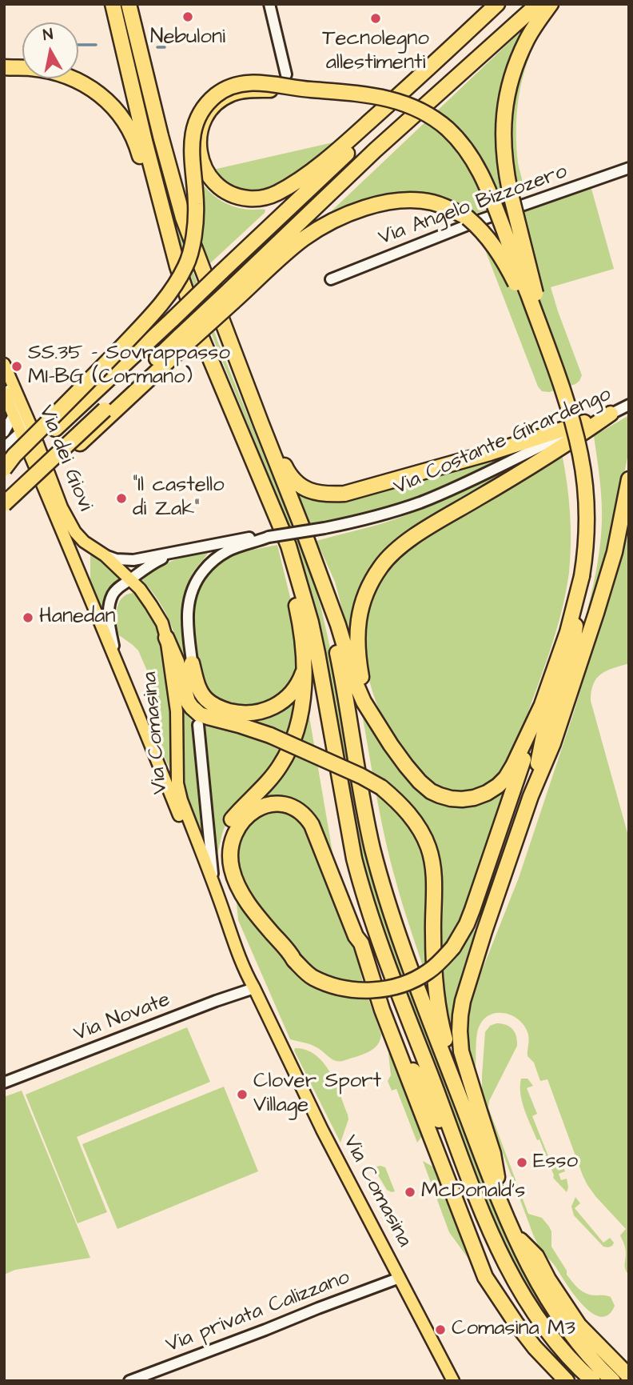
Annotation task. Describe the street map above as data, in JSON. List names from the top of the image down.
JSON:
{
  "streets": {
    "main road": ["Via dei Giovi", "Via Comasina"],
    "street": [
      "Via Angelo Bizzozero",
      "Via Costante Girardengo",
      "Via Novate",
      "Via privata Calizzano"
    ]
  },
  "crossings": [
    ["Via Costante Girardengo", "Via dei Giovi"],
    ["Via Costante Girardengo", "Via Comasina"],
    ["Via dei Giovi", "Via Comasina"],
    ["Via Comasina", "Via Novate"],
    ["Via Comasina", "Via privata Calizzano"]
  ],
  "places": [
    "Nebuloni",
    "Tecnolegno allestimenti",
    "SS.35 - Sovrappasso MI-BG (Cormano)",
    "\"Il castello di Zak\"",
    "Hanedan",
    "Clover Sport Village",
    "Esso",
    "McDonald's",
    "Comasina M3"
  ],
  "north": "top"
}
